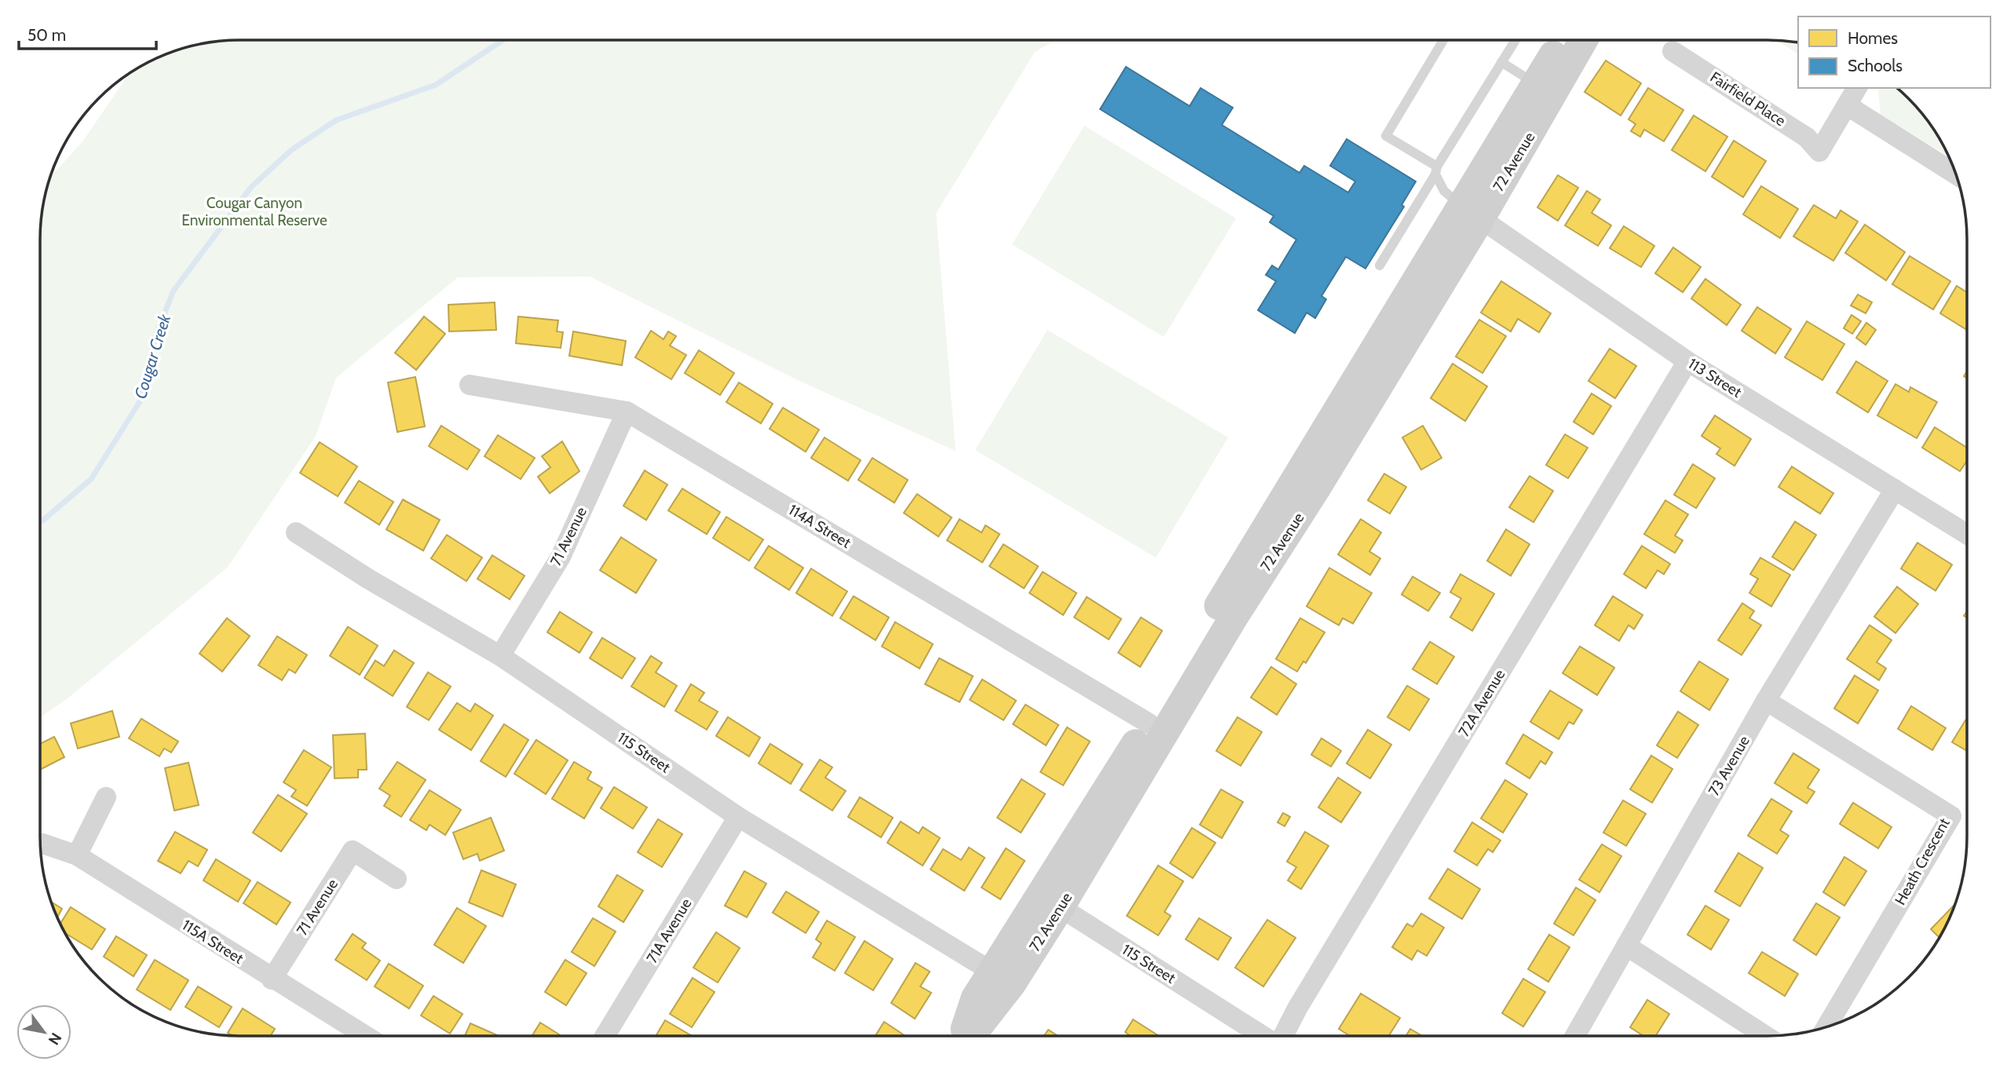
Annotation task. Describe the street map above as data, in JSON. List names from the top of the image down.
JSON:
{
  "streets": {
    "main road": ["72 Avenue"],
    "street": [
      "Fairfield Place",
      "113 Street",
      "114A Street",
      "71 Avenue",
      "72A Avenue",
      "115 Street",
      "73 Avenue",
      "Heath Crescent",
      "71A Avenue",
      "115A Street"
    ]
  },
  "crossings": [
    ["72 Avenue", "113 Street"],
    ["72 Avenue", "114A Street"],
    ["72 Avenue", "115 Street"],
    ["113 Street", "72A Avenue"],
    ["113 Street", "73 Avenue"],
    ["114A Street", "71 Avenue"],
    ["71 Avenue", "115 Street"],
    ["71 Avenue", "115A Street"],
    ["115 Street", "71A Avenue"],
    ["73 Avenue", "Heath Crescent"]
  ],
  "water": ["Cougar Creek"],
  "parks": ["Cougar Canyon Environmental Reserve"],
  "legend": ["Homes", "Schools"],
  "scale_bar": "50 m",
  "north": "bottom right"
}
